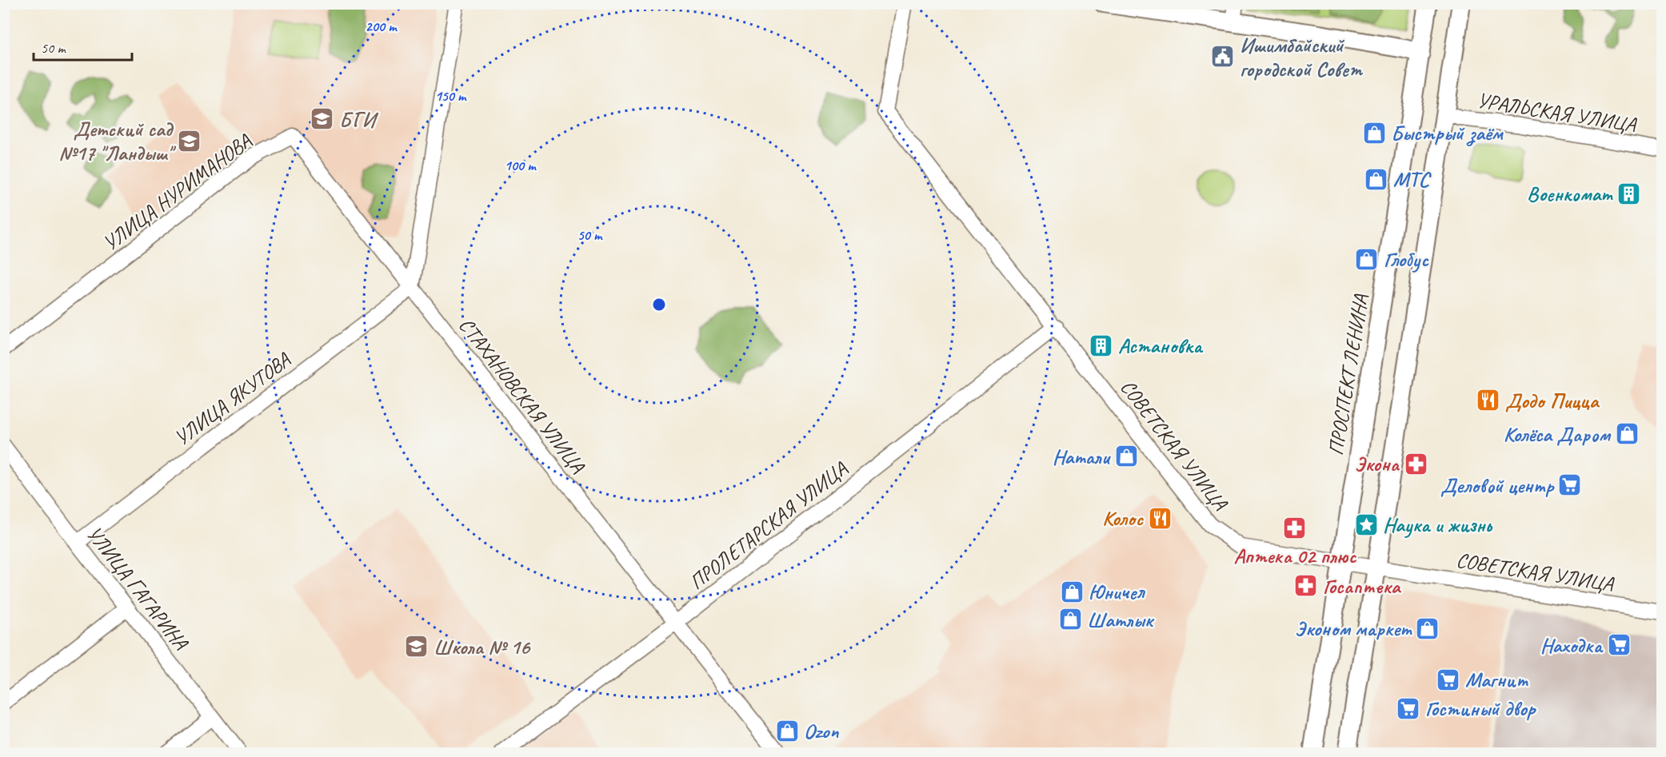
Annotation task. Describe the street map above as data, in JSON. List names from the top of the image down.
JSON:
{
  "streets": {
    "street": [
      "УРАЛЬСКАЯ УЛИЦА",
      "УЛИЦА НУРИМАНОВА",
      "ПРОСПЕКТ ЛЕНИНА",
      "СТАХАНОВСКАЯ УЛИЦА",
      "УЛИЦА ЯКУТОВА",
      "СОВЕТСКАЯ УЛИЦА",
      "ПРОЛЕТАРСКАЯ УЛИЦА",
      "УЛИЦА ГАГАРИНА"
    ]
  },
  "crossings": [
    ["УЛИЦА НУРИМАНОВА", "СТАХАНОВСКАЯ УЛИЦА"],
    ["УЛИЦА НУРИМАНОВА", "УЛИЦА ЯКУТОВА"],
    ["ПРОСПЕКТ ЛЕНИНА", "СОВЕТСКАЯ УЛИЦА"],
    ["СТАХАНОВСКАЯ УЛИЦА", "УЛИЦА ЯКУТОВА"],
    ["СТАХАНОВСКАЯ УЛИЦА", "ПРОЛЕТАРСКАЯ УЛИЦА"],
    ["УЛИЦА ЯКУТОВА", "УЛИЦА ГАГАРИНА"],
    ["СОВЕТСКАЯ УЛИЦА", "ПРОЛЕТАРСКАЯ УЛИЦА"]
  ],
  "places": {
    "public building": ["Ишимбайский городской Совет"],
    "school or university": ["БГИ", "Детский сад №17 \"Ландыш\"", "Школа № 16"],
    "shop": [
      "Быстрый заём",
      "МТС",
      "Глобус",
      "Колёса Даром",
      "Натали",
      "Юничел",
      "Шатлык",
      "Эконом маркет",
      "Ozon"
    ],
    "building": ["Военкомат", "Астановка"],
    "restaurant": ["Додо Пицца", "Колос"],
    "pharmacy": ["Экона", "Аптека 02 плюс", "Госаптека"],
    "supermarket": [
      "Деловой центр",
      "Находка",
      "Магнит",
      "Гостиный двор"
    ],
    "place": ["Наука и жизнь"]
  },
  "scale_bar": "50 m",
  "rings": [
    "200 m",
    "150 m",
    "100 m",
    "50 m"
  ]
}
